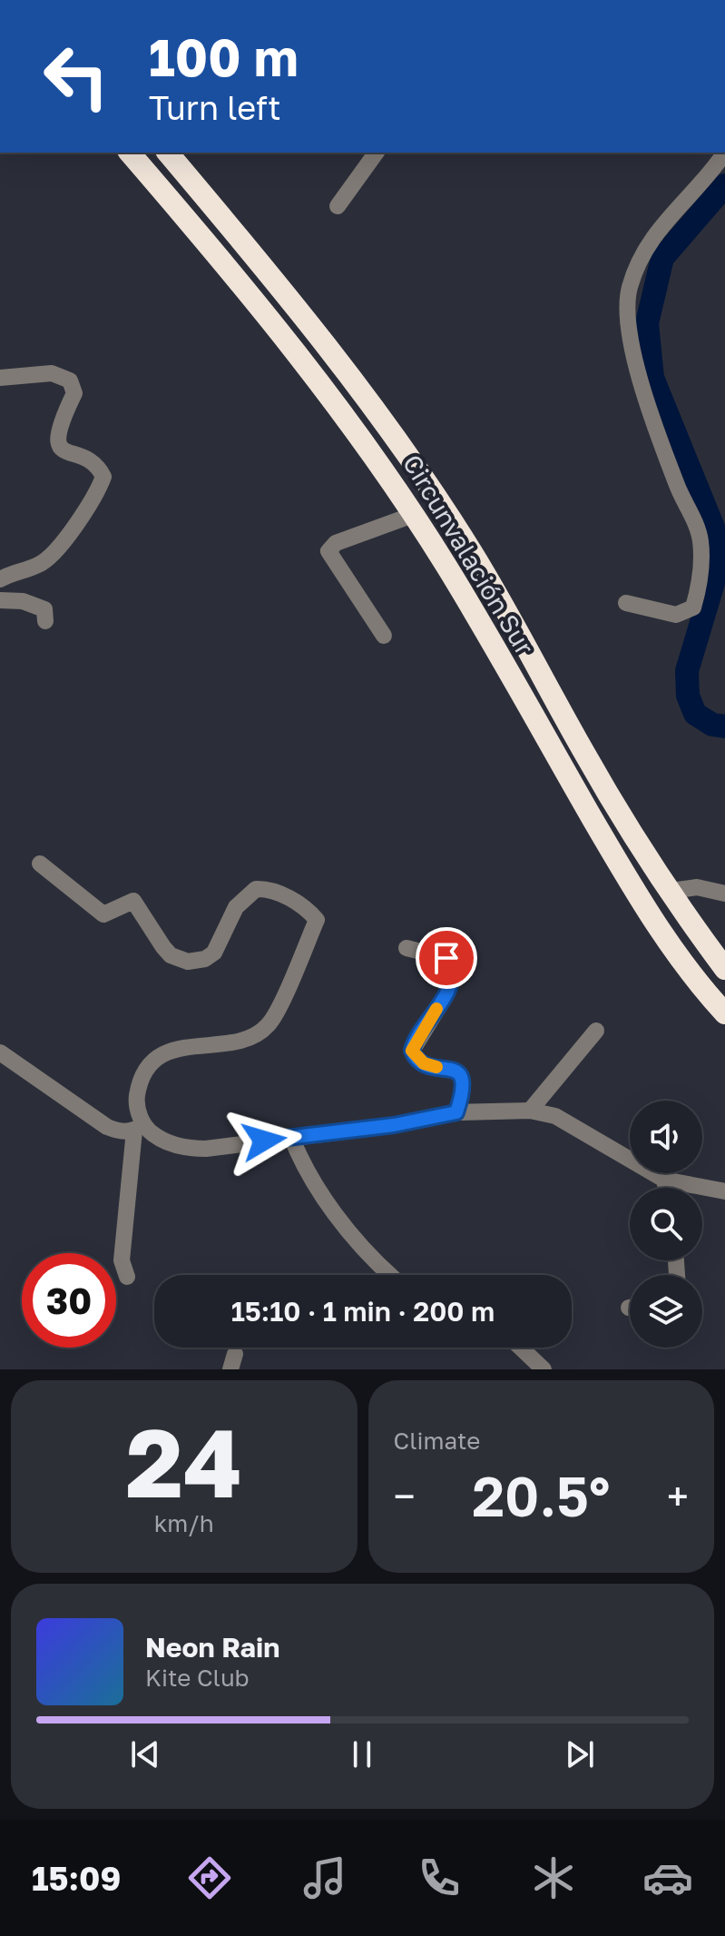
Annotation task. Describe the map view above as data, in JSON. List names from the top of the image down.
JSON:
{
  "streets": {
    "highway": ["Circunvalación Sur"]
  },
  "page": {
    "turn": ["100 m", "Turn left"],
    "limit": "30",
    "trip": "15:10 · 1 min · 200 m",
    "tile": [
      ["24", "km/h"],
      "Climate"
    ],
    "heat": ["−", "20.5°", "+"],
    "song": ["Neon Rain", "Kite Club"],
    "tabs": "15:09"
  }
}
